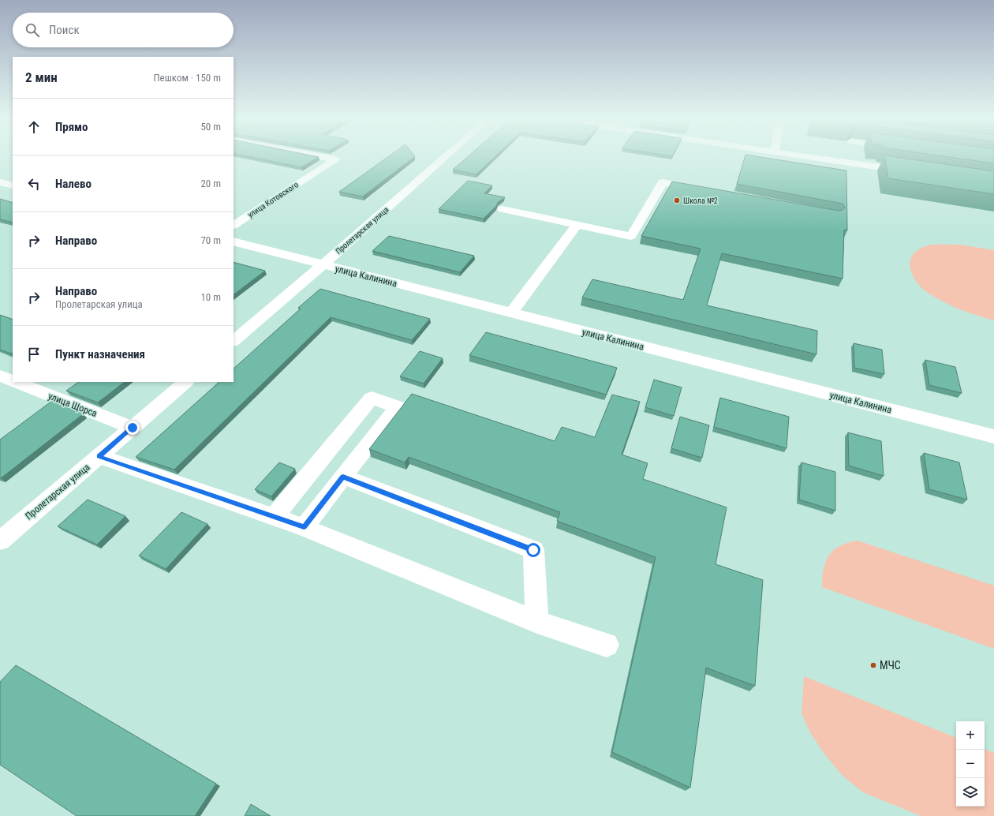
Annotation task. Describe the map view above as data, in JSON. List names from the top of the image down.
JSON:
{
  "streets": {
    "street": [
      "улица Котовского",
      "Пролетарская улица",
      "улица Калинина",
      "улица Щорса"
    ]
  },
  "crossings": [
    ["Пролетарская улица", "улица Калинина"],
    ["Пролетарская улица", "улица Щорса"]
  ],
  "places": ["Школа №2", "МЧС"],
  "page": {
    "search": "Поиск",
    "heading": ["2 мин", "Пешком · 150 m"],
    "list": [
      ["Прямо", "50 m"],
      ["Налево", "20 m"],
      ["Направо", "70 m"],
      ["Направо", "Пролетарская улица", "10 m"],
      "Пункт назначения"
    ],
    "map_buttons": ["+", "−"]
  }
}
